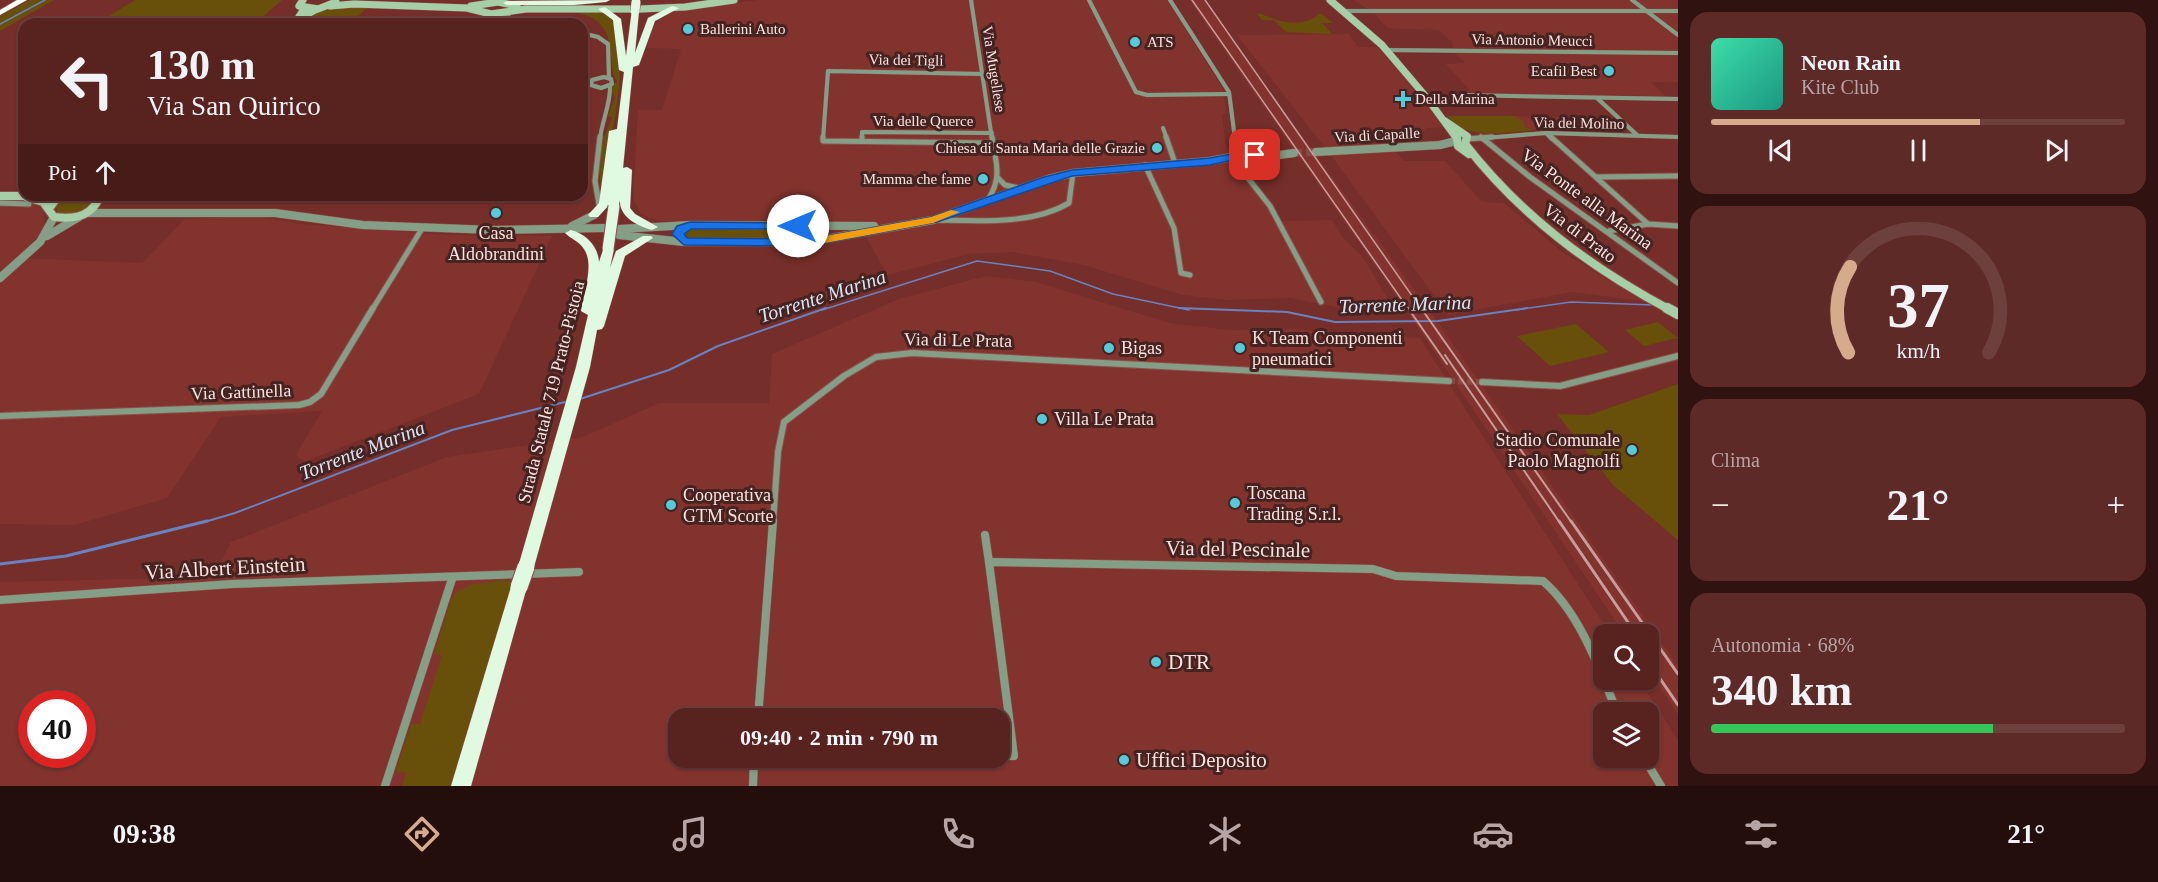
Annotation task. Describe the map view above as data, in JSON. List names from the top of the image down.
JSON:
{
  "streets": {
    "highway": ["Strada Statale 719 Prato-Pistoia"],
    "main road": ["Via di Prato"],
    "street": [
      "Via Antonio Meucci",
      "Via dei Tigli",
      "Via Mugellese",
      "Via delle Querce",
      "Via del Molino",
      "Via di Capalle",
      "Via Ponte alla Marina",
      "Via di Le Prata",
      "Via Gattinella",
      "Via del Pescinale",
      "Via Albert Einstein"
    ]
  },
  "crossings": [
    ["Via Antonio Meucci", "Via di Prato"],
    ["Via dei Tigli", "Via Mugellese"],
    ["Via dei Tigli", "Via delle Querce"],
    ["Via Mugellese", "Via delle Querce"],
    ["Via del Molino", "Via di Capalle"],
    ["Via del Molino", "Via Ponte alla Marina"],
    ["Via del Molino", "Via di Prato"],
    ["Via di Capalle", "Via di Prato"]
  ],
  "water": ["Torrente Marina"],
  "places": {
    "other": [
      "Ballerini Auto",
      "ATS",
      "Ecafil Best",
      "Chiesa di Santa Maria delle Grazie",
      "Mamma che fame",
      "Casa Aldobrandini",
      "Bigas",
      "K Team Componenti pneumatici",
      "Villa Le Prata",
      "Stadio Comunale Paolo Magnolfi",
      "Toscana Trading S.r.l.",
      "Cooperativa GTM Scorte",
      "DTR",
      "Uffici Deposito"
    ],
    "health": ["Della Marina"]
  },
  "page": {
    "turn": ["130 m", "Via San Quirico"],
    "song": ["Neon Rain", "Kite Club"],
    "then": "Poi",
    "tile": [
      "Clima",
      ["Autonomia · 68%", "340 km"]
    ],
    "heat": ["−", "21°", "+"],
    "limit": "40",
    "trip": "09:40 · 2 min · 790 m",
    "tabs": ["09:38", "21°"],
    "gauge": ["37", "km/h"]
  }
}
